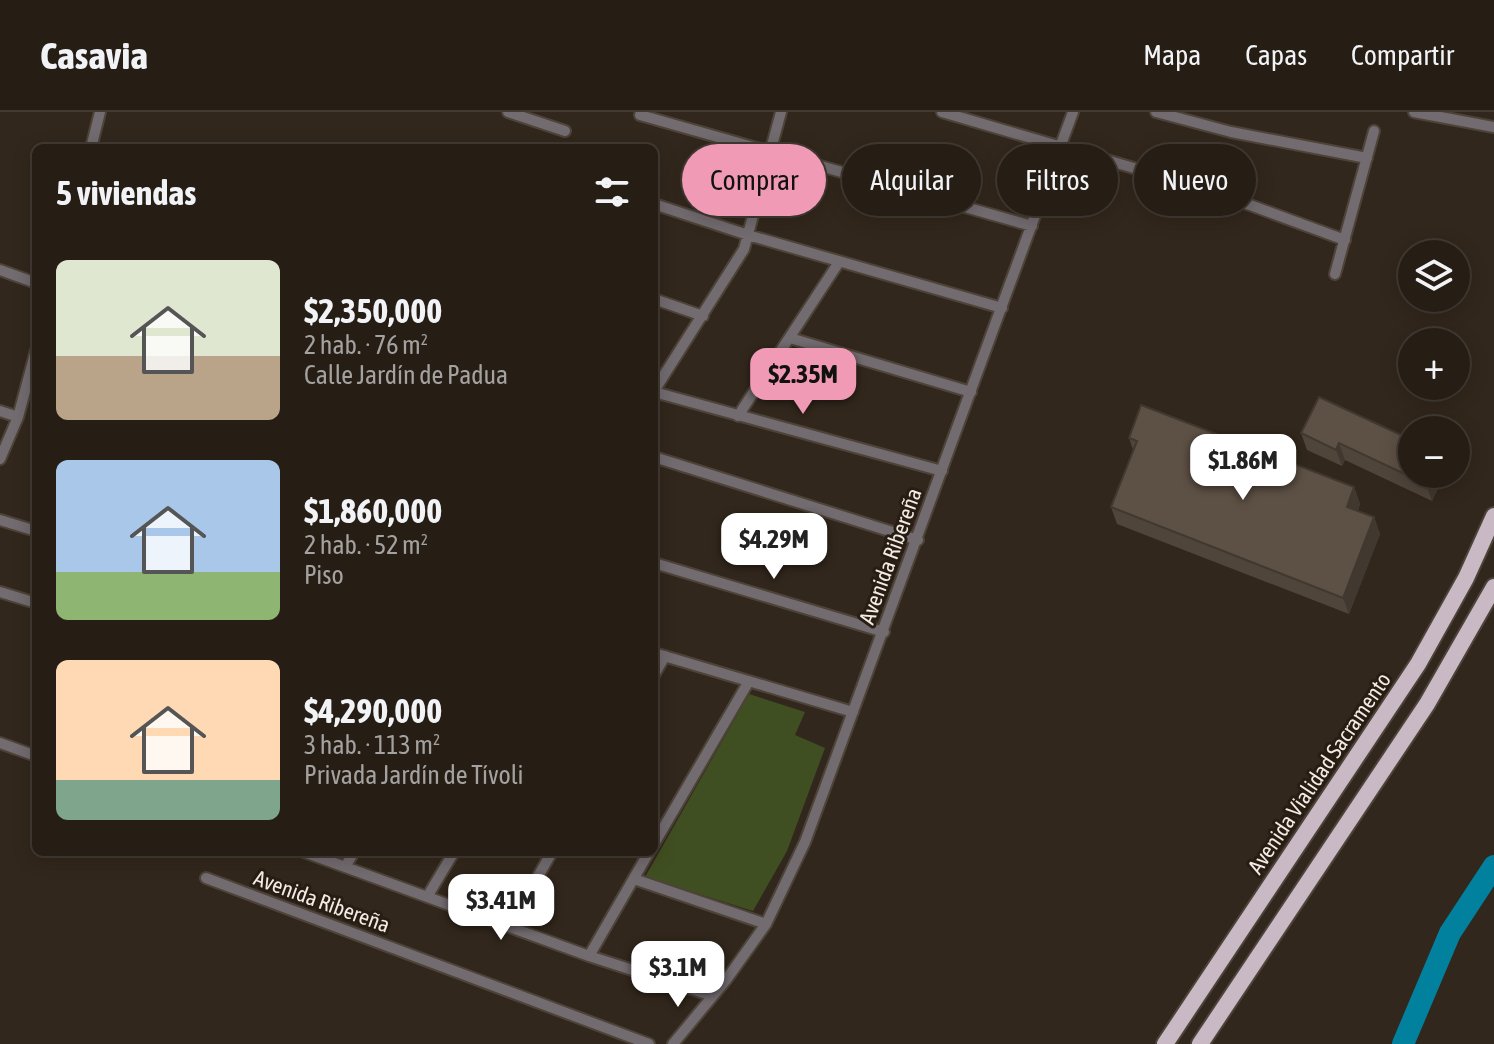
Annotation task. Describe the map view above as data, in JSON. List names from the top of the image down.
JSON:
{
  "streets": {
    "highway": ["Avenida Vialidad Sacramento"],
    "street": ["Avenida Ribereña"]
  },
  "page": {
    "header": "Casavia",
    "nav": ["Mapa", "Capas", "Compartir"],
    "chip": [
      "Comprar",
      "Alquilar",
      "Filtros",
      "Nuevo"
    ],
    "heading": "5 viviendas",
    "map_buttons": ["+", "−"],
    "list": [
      {
        "name": "$2,350,000",
        "note": "2 hab. · 76 m² · Calle Jardín de Padua"
      },
      {
        "name": "$1,860,000",
        "note": "2 hab. · 52 m² · Piso"
      },
      {
        "name": "$4,290,000",
        "note": "3 hab. · 113 m² · Privada Jardín de Tívoli"
      }
    ],
    "price": [
      "$2.35M",
      "$1.86M",
      "$4.29M",
      "$3.41M",
      "$3.1M"
    ]
  }
}
